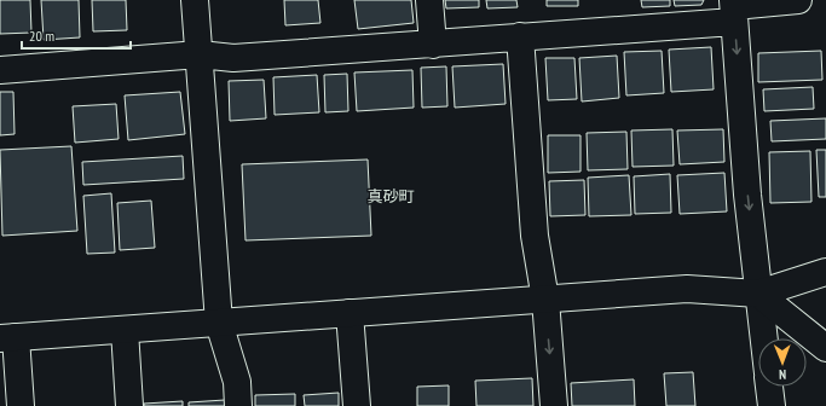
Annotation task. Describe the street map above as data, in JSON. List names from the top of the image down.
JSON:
{
  "districts": ["真砂町"],
  "scale_bar": "20 m",
  "north": "bottom"
}
